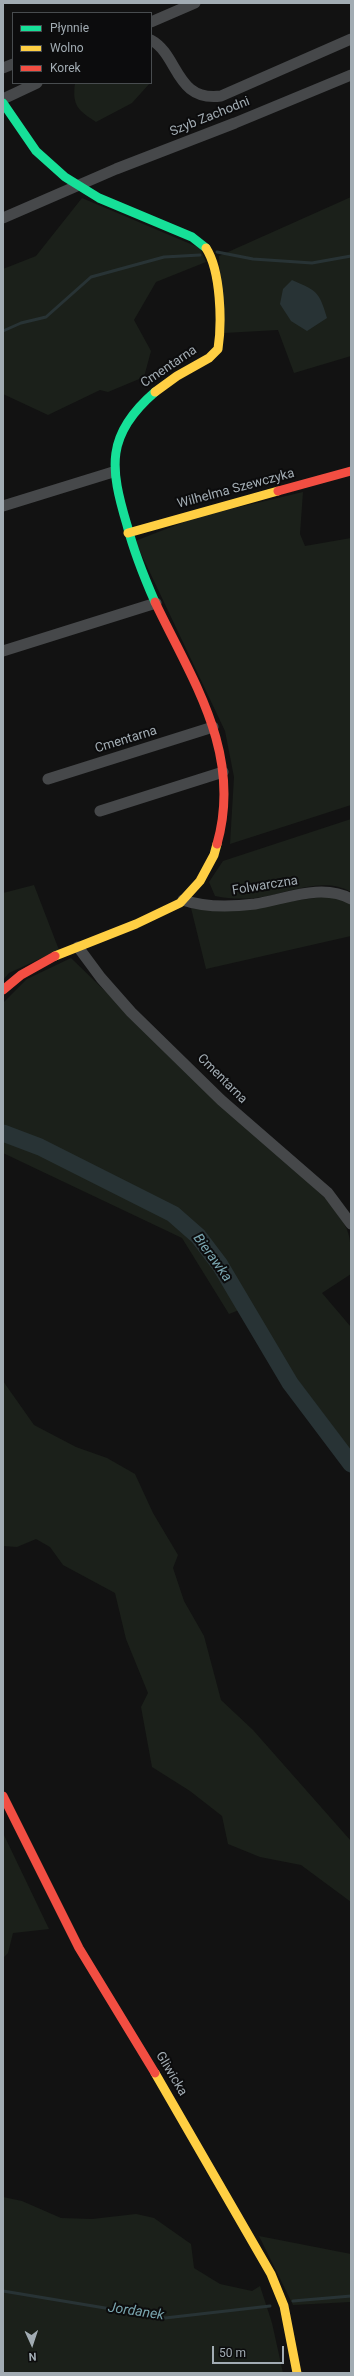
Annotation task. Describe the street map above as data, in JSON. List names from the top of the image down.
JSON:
{
  "streets": {
    "street": [
      "Szyb Zachodni",
      "Cmentarna",
      "Wilhelma Szewczyka",
      "Folwarczna",
      "Gliwicka"
    ]
  },
  "crossings": [
    ["Szyb Zachodni", "Cmentarna"],
    ["Cmentarna", "Wilhelma Szewczyka"],
    ["Cmentarna", "Folwarczna"]
  ],
  "water": ["Bierawka", "Jordanek"],
  "legend": ["Płynnie", "Wolno", "Korek"],
  "scale_bar": "50 m",
  "north": "bottom"
}
